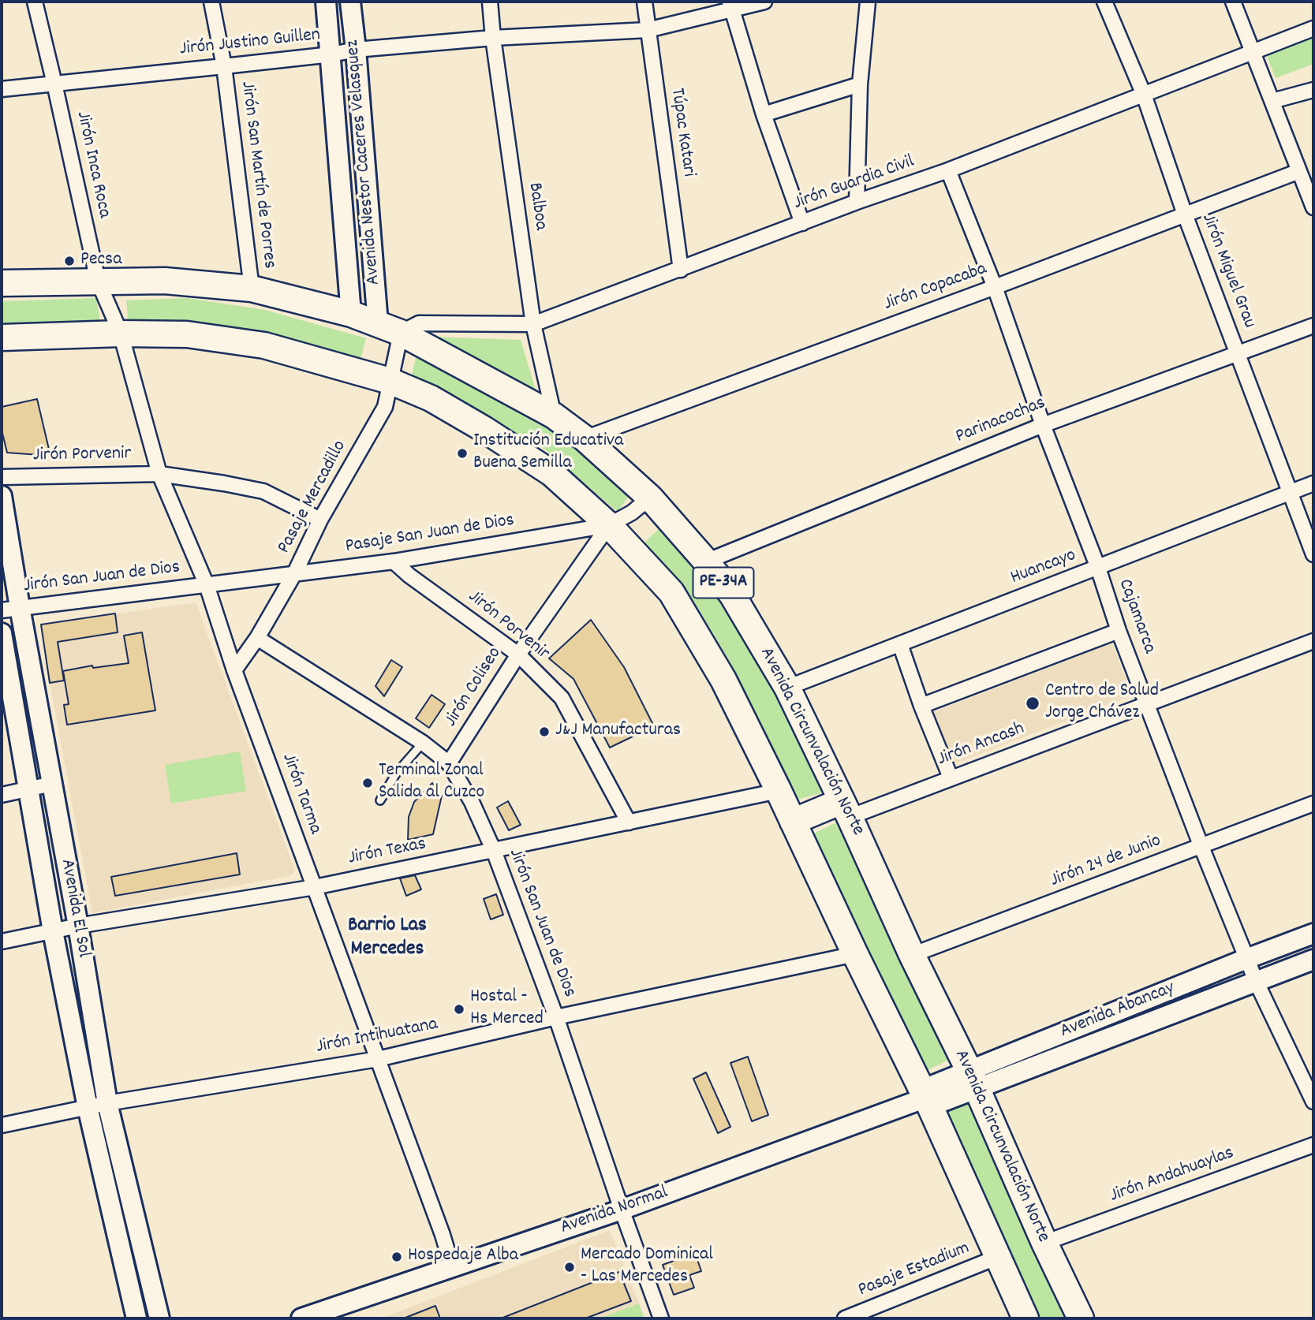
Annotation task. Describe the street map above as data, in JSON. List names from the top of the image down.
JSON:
{
  "streets": {
    "highway": ["PE-34A", "Avenida Circunvalación Norte"],
    "street": [
      "Jirón Justino Guillen",
      "Túpac Katari",
      "Avenida Nestor Caceres Velasquez",
      "Jirón Inca Roca",
      "Jirón San Martín de Porres",
      "Jirón Guardia Civil",
      "Balboa",
      "Jirón Miguel Grau",
      "Jirón Copacaba",
      "Parinacochas",
      "Jirón Porvenir",
      "Pasaje Mercadillo",
      "Pasaje San Juan de Dios",
      "Huancayo",
      "Jirón San Juan de Dios",
      "Cajamarca",
      "Jirón Coliseo",
      "Jirón Ancash",
      "Jirón Tarma",
      "Jirón Texas",
      "Jirón 24 de Junio",
      "Avenida El Sol",
      "Avenida Abancay",
      "Jirón Intihuatana",
      "Jirón Andahuaylas",
      "Avenida Normal",
      "Pasaje Estadium"
    ]
  },
  "crossings": [
    ["Jirón Justino Guillen", "Túpac Katari"],
    ["Jirón Justino Guillen", "Avenida Nestor Caceres Velasquez"],
    ["Jirón Justino Guillen", "Jirón Inca Roca"],
    ["Jirón Justino Guillen", "Jirón San Martín de Porres"],
    ["Jirón Justino Guillen", "Balboa"],
    ["Túpac Katari", "Jirón Guardia Civil"],
    ["Avenida Nestor Caceres Velasquez", "Avenida Circunvalación Norte"],
    ["Jirón Inca Roca", "PE-34A"],
    ["Jirón Inca Roca", "Avenida Circunvalación Norte"],
    ["Jirón Inca Roca", "Jirón Tarma"],
    ["Jirón San Martín de Porres", "Avenida Circunvalación Norte"],
    ["Jirón Guardia Civil", "Balboa"],
    ["Jirón Guardia Civil", "Jirón Miguel Grau"],
    ["Jirón Guardia Civil", "Pasaje Mercadillo"],
    ["Jirón Guardia Civil", "Cajamarca"],
    ["Jirón Guardia Civil", "Avenida Circunvalación Norte"],
    ["Balboa", "Avenida Circunvalación Norte"],
    ["Jirón Miguel Grau", "Jirón Copacaba"],
    ["Jirón Miguel Grau", "Parinacochas"],
    ["Jirón Miguel Grau", "Huancayo"],
    ["Jirón Copacaba", "Cajamarca"],
    ["Jirón Copacaba", "Avenida Circunvalación Norte"],
    ["Parinacochas", "Cajamarca"],
    ["Parinacochas", "Avenida Circunvalación Norte"],
    ["Jirón Porvenir", "Pasaje Mercadillo"],
    ["Jirón Porvenir", "Pasaje San Juan de Dios"],
    ["Jirón Porvenir", "Jirón Coliseo"],
    ["Jirón Porvenir", "Jirón Tarma"],
    ["Jirón Porvenir", "Jirón Texas"],
    ["Pasaje Mercadillo", "Pasaje San Juan de Dios"],
    ["Pasaje Mercadillo", "Jirón San Juan de Dios"],
    ["Pasaje Mercadillo", "PE-34A"],
    ["Pasaje Mercadillo", "Avenida Circunvalación Norte"],
    ["Pasaje Mercadillo", "Jirón Tarma"],
    ["Pasaje San Juan de Dios", "Jirón San Juan de Dios"],
    ["Pasaje San Juan de Dios", "PE-34A"],
    ["Pasaje San Juan de Dios", "Jirón Coliseo"],
    ["Pasaje San Juan de Dios", "Avenida Circunvalación Norte"],
    ["Pasaje San Juan de Dios", "Jirón Tarma"],
    ["Huancayo", "Cajamarca"],
    ["Huancayo", "Avenida Circunvalación Norte"],
    ["Jirón San Juan de Dios", "Jirón Coliseo"],
    ["Jirón San Juan de Dios", "Jirón Tarma"],
    ["Jirón San Juan de Dios", "Jirón Texas"],
    ["Jirón San Juan de Dios", "Avenida El Sol"],
    ["Jirón San Juan de Dios", "Jirón Intihuatana"],
    ["Jirón San Juan de Dios", "Avenida Normal"],
    ["PE-34A", "Jirón Coliseo"],
    ["PE-34A", "Jirón Tarma"],
    ["PE-34A", "Jirón Texas"],
    ["PE-34A", "Avenida Abancay"],
    ["PE-34A", "Jirón Intihuatana"],
    ["PE-34A", "Avenida Normal"],
    ["PE-34A", "Pasaje Estadium"],
    ["Cajamarca", "Jirón Ancash"],
    ["Cajamarca", "Jirón 24 de Junio"],
    ["Cajamarca", "Avenida Abancay"],
    ["Avenida Circunvalación Norte", "Jirón Ancash"],
    ["Avenida Circunvalación Norte", "Jirón 24 de Junio"],
    ["Avenida Circunvalación Norte", "Avenida Abancay"],
    ["Avenida Circunvalación Norte", "Jirón Andahuaylas"],
    ["Jirón Tarma", "Jirón Texas"],
    ["Jirón Tarma", "Jirón Intihuatana"],
    ["Jirón Tarma", "Avenida Normal"],
    ["Jirón Texas", "Avenida El Sol"],
    ["Avenida El Sol", "Jirón Intihuatana"],
    ["Avenida Abancay", "Avenida Normal"]
  ],
  "districts": ["Barrio Las Mercedes"],
  "places": [
    "Pecsa",
    "Institución Educativa Buena Semilla",
    "Centro de Salud Jorge Chávez",
    "J&J Manufacturas",
    "Terminal Zonal Salida al Cuzco",
    "Hostal - Hs Merced",
    "Hospedaje Alba",
    "Mercado Dominical - Las Mercedes"
  ]
}
